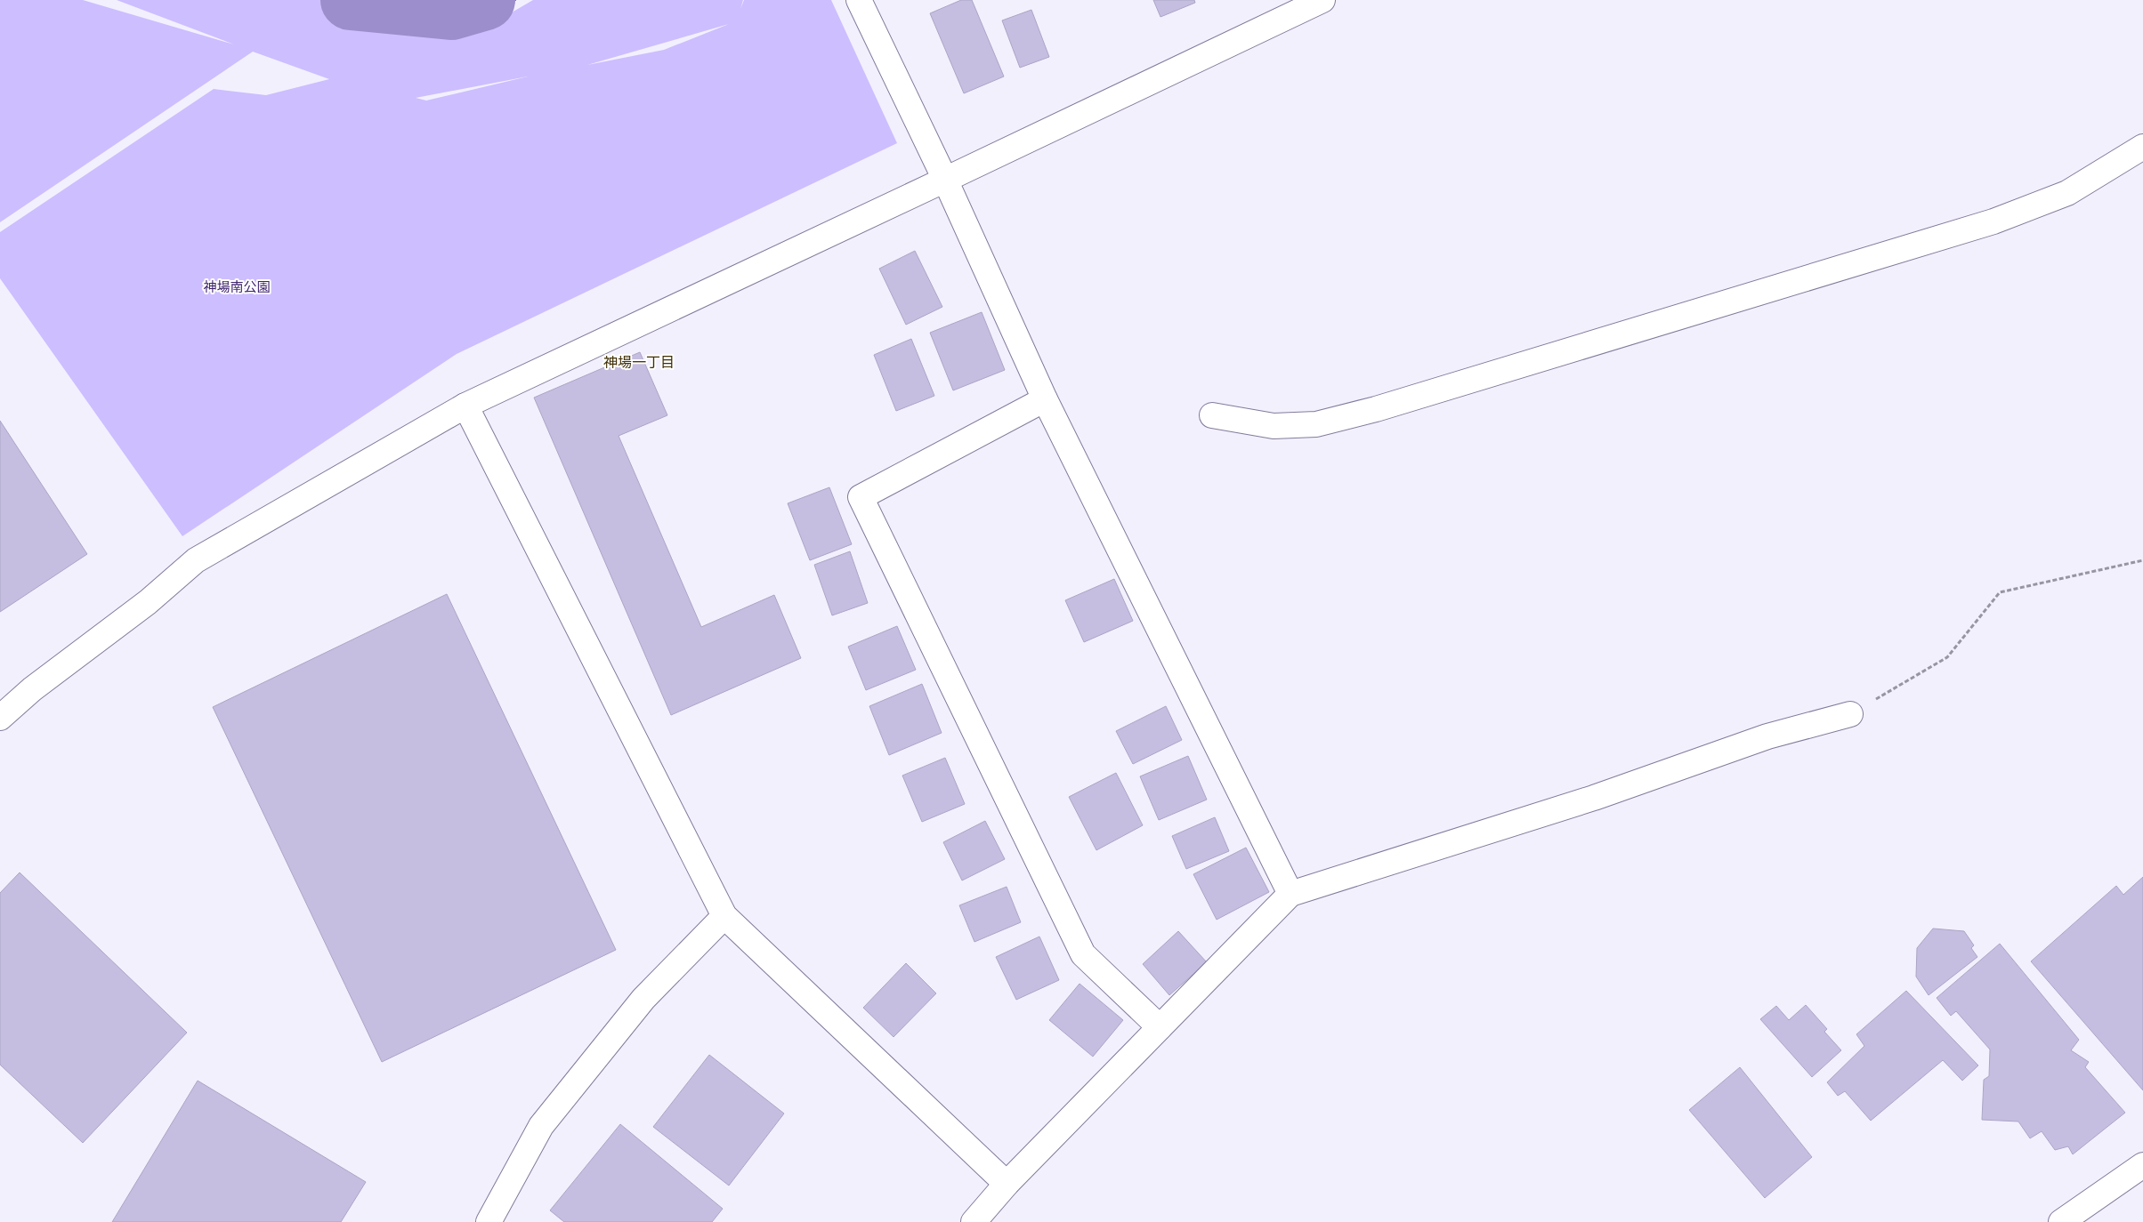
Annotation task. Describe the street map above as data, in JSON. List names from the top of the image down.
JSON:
{
  "districts": ["神場一丁目"],
  "parks": ["神場南公園"]
}
